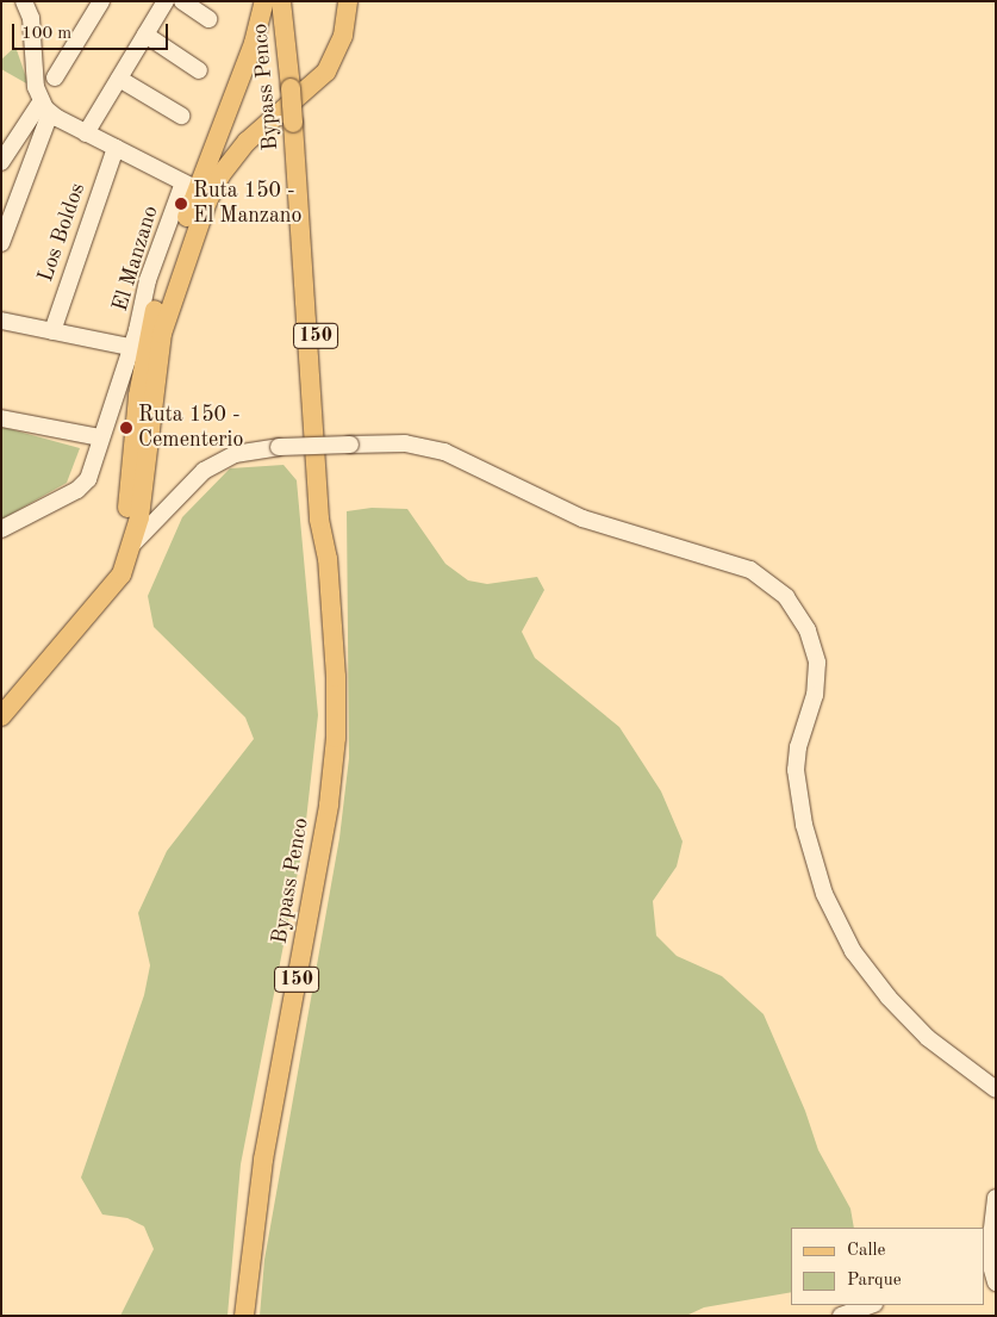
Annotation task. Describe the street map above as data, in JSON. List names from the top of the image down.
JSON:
{
  "streets": {
    "main road": ["Bypass Penco", "150"],
    "street": ["Los Boldos"]
  },
  "places": ["Ruta 150 - El Manzano", "Ruta 150 - Cementerio"],
  "legend": ["Calle", "Parque"],
  "scale_bar": "100 m"
}
